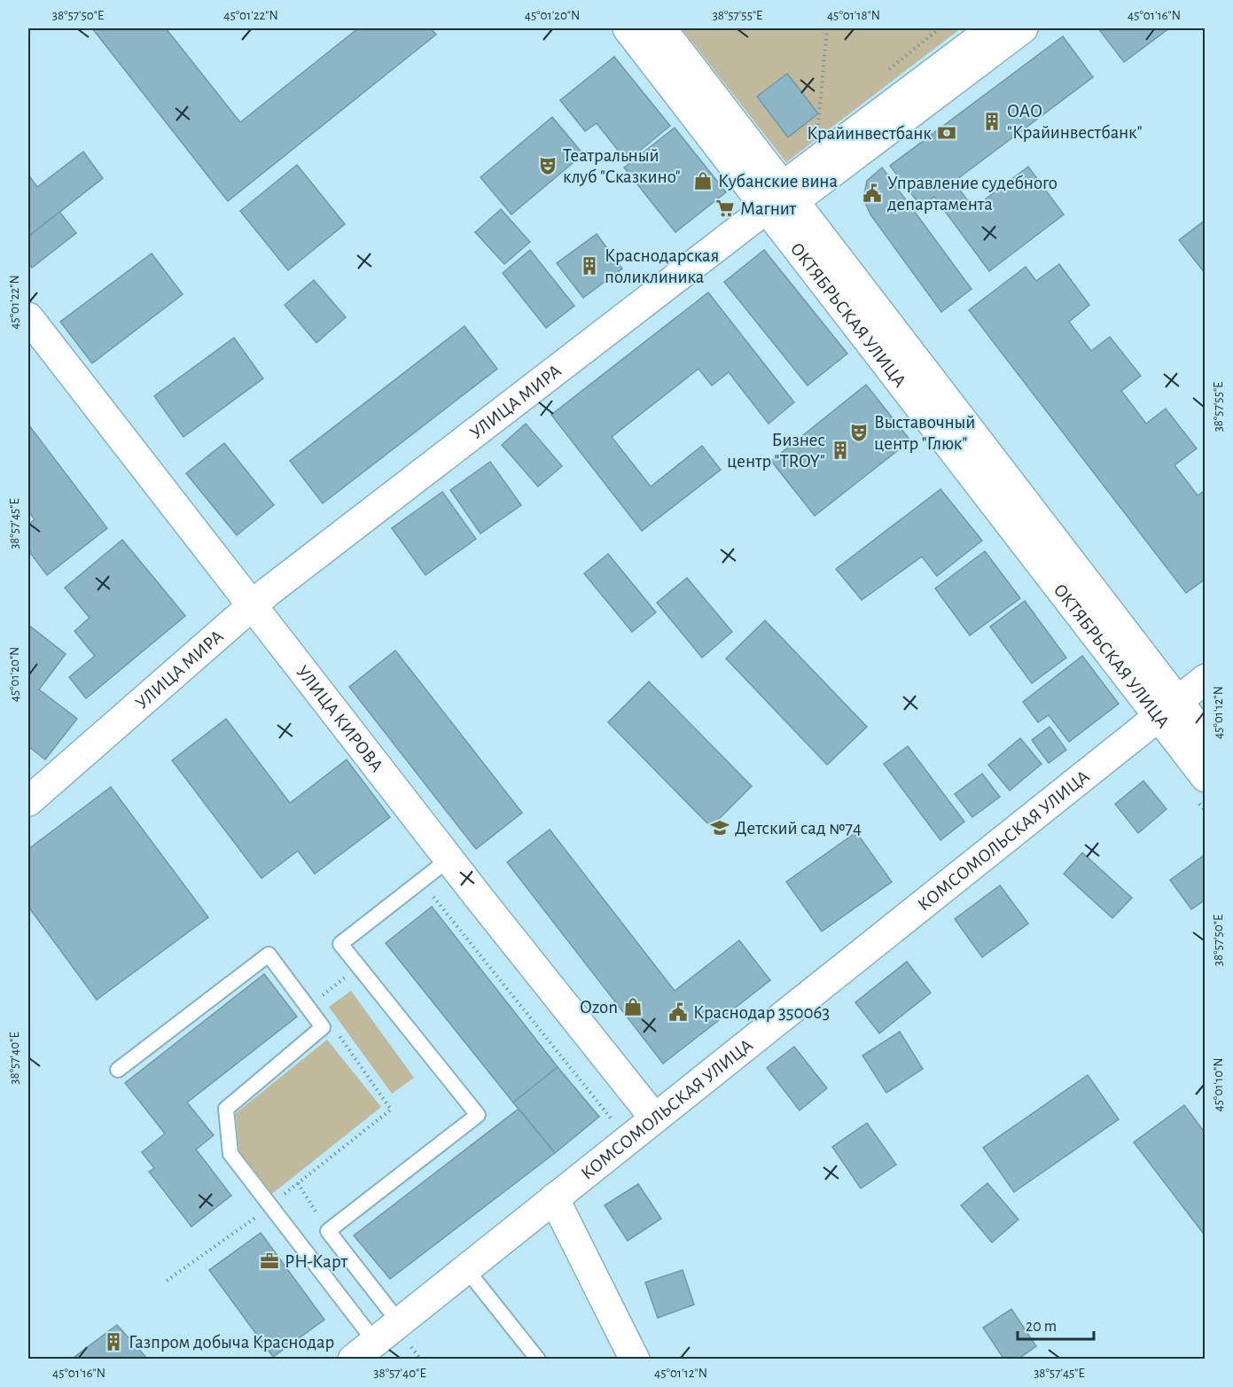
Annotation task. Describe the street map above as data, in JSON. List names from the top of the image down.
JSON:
{
  "streets": {
    "street": [
      "ОКТЯБРЬСКАЯ УЛИЦА",
      "УЛИЦА МИРА",
      "УЛИЦА КИРОВА",
      "КОМСОМОЛЬСКАЯ УЛИЦА"
    ]
  },
  "crossings": [
    ["ОКТЯБРЬСКАЯ УЛИЦА", "УЛИЦА МИРА"],
    ["ОКТЯБРЬСКАЯ УЛИЦА", "КОМСОМОЛЬСКАЯ УЛИЦА"],
    ["УЛИЦА МИРА", "УЛИЦА КИРОВА"],
    ["УЛИЦА КИРОВА", "КОМСОМОЛЬСКАЯ УЛИЦА"]
  ],
  "places": {
    "building": [
      "ОАО \"Крайинвестбанк\"",
      "Краснодарская поликлиника",
      "Бизнес центр \"TROY\"",
      "Газпром добыча Краснодар"
    ],
    "bank": ["Крайинвестбанк"],
    "theatre": ["Театральный клуб \"Сказкино\"", "Выставочный центр \"Глюк\""],
    "shop": ["Кубанские вина", "Ozon"],
    "public building": ["Управление судебного департамента", "Краснодар 350063"],
    "supermarket": ["Магнит"],
    "school or university": ["Детский сад №74"],
    "office": ["РН-Карт"]
  },
  "scale_bar": "20 m",
  "coordinates": [
    "38°57'50\"E",
    "45°01'22\"N",
    "45°01'20\"N",
    "38°57'55\"E",
    "45°01'18\"N",
    "45°01'16\"N",
    "38°57'45\"E",
    "45°01'12\"N",
    "38°57'40\"E",
    "45°01'10\"N"
  ]
}
